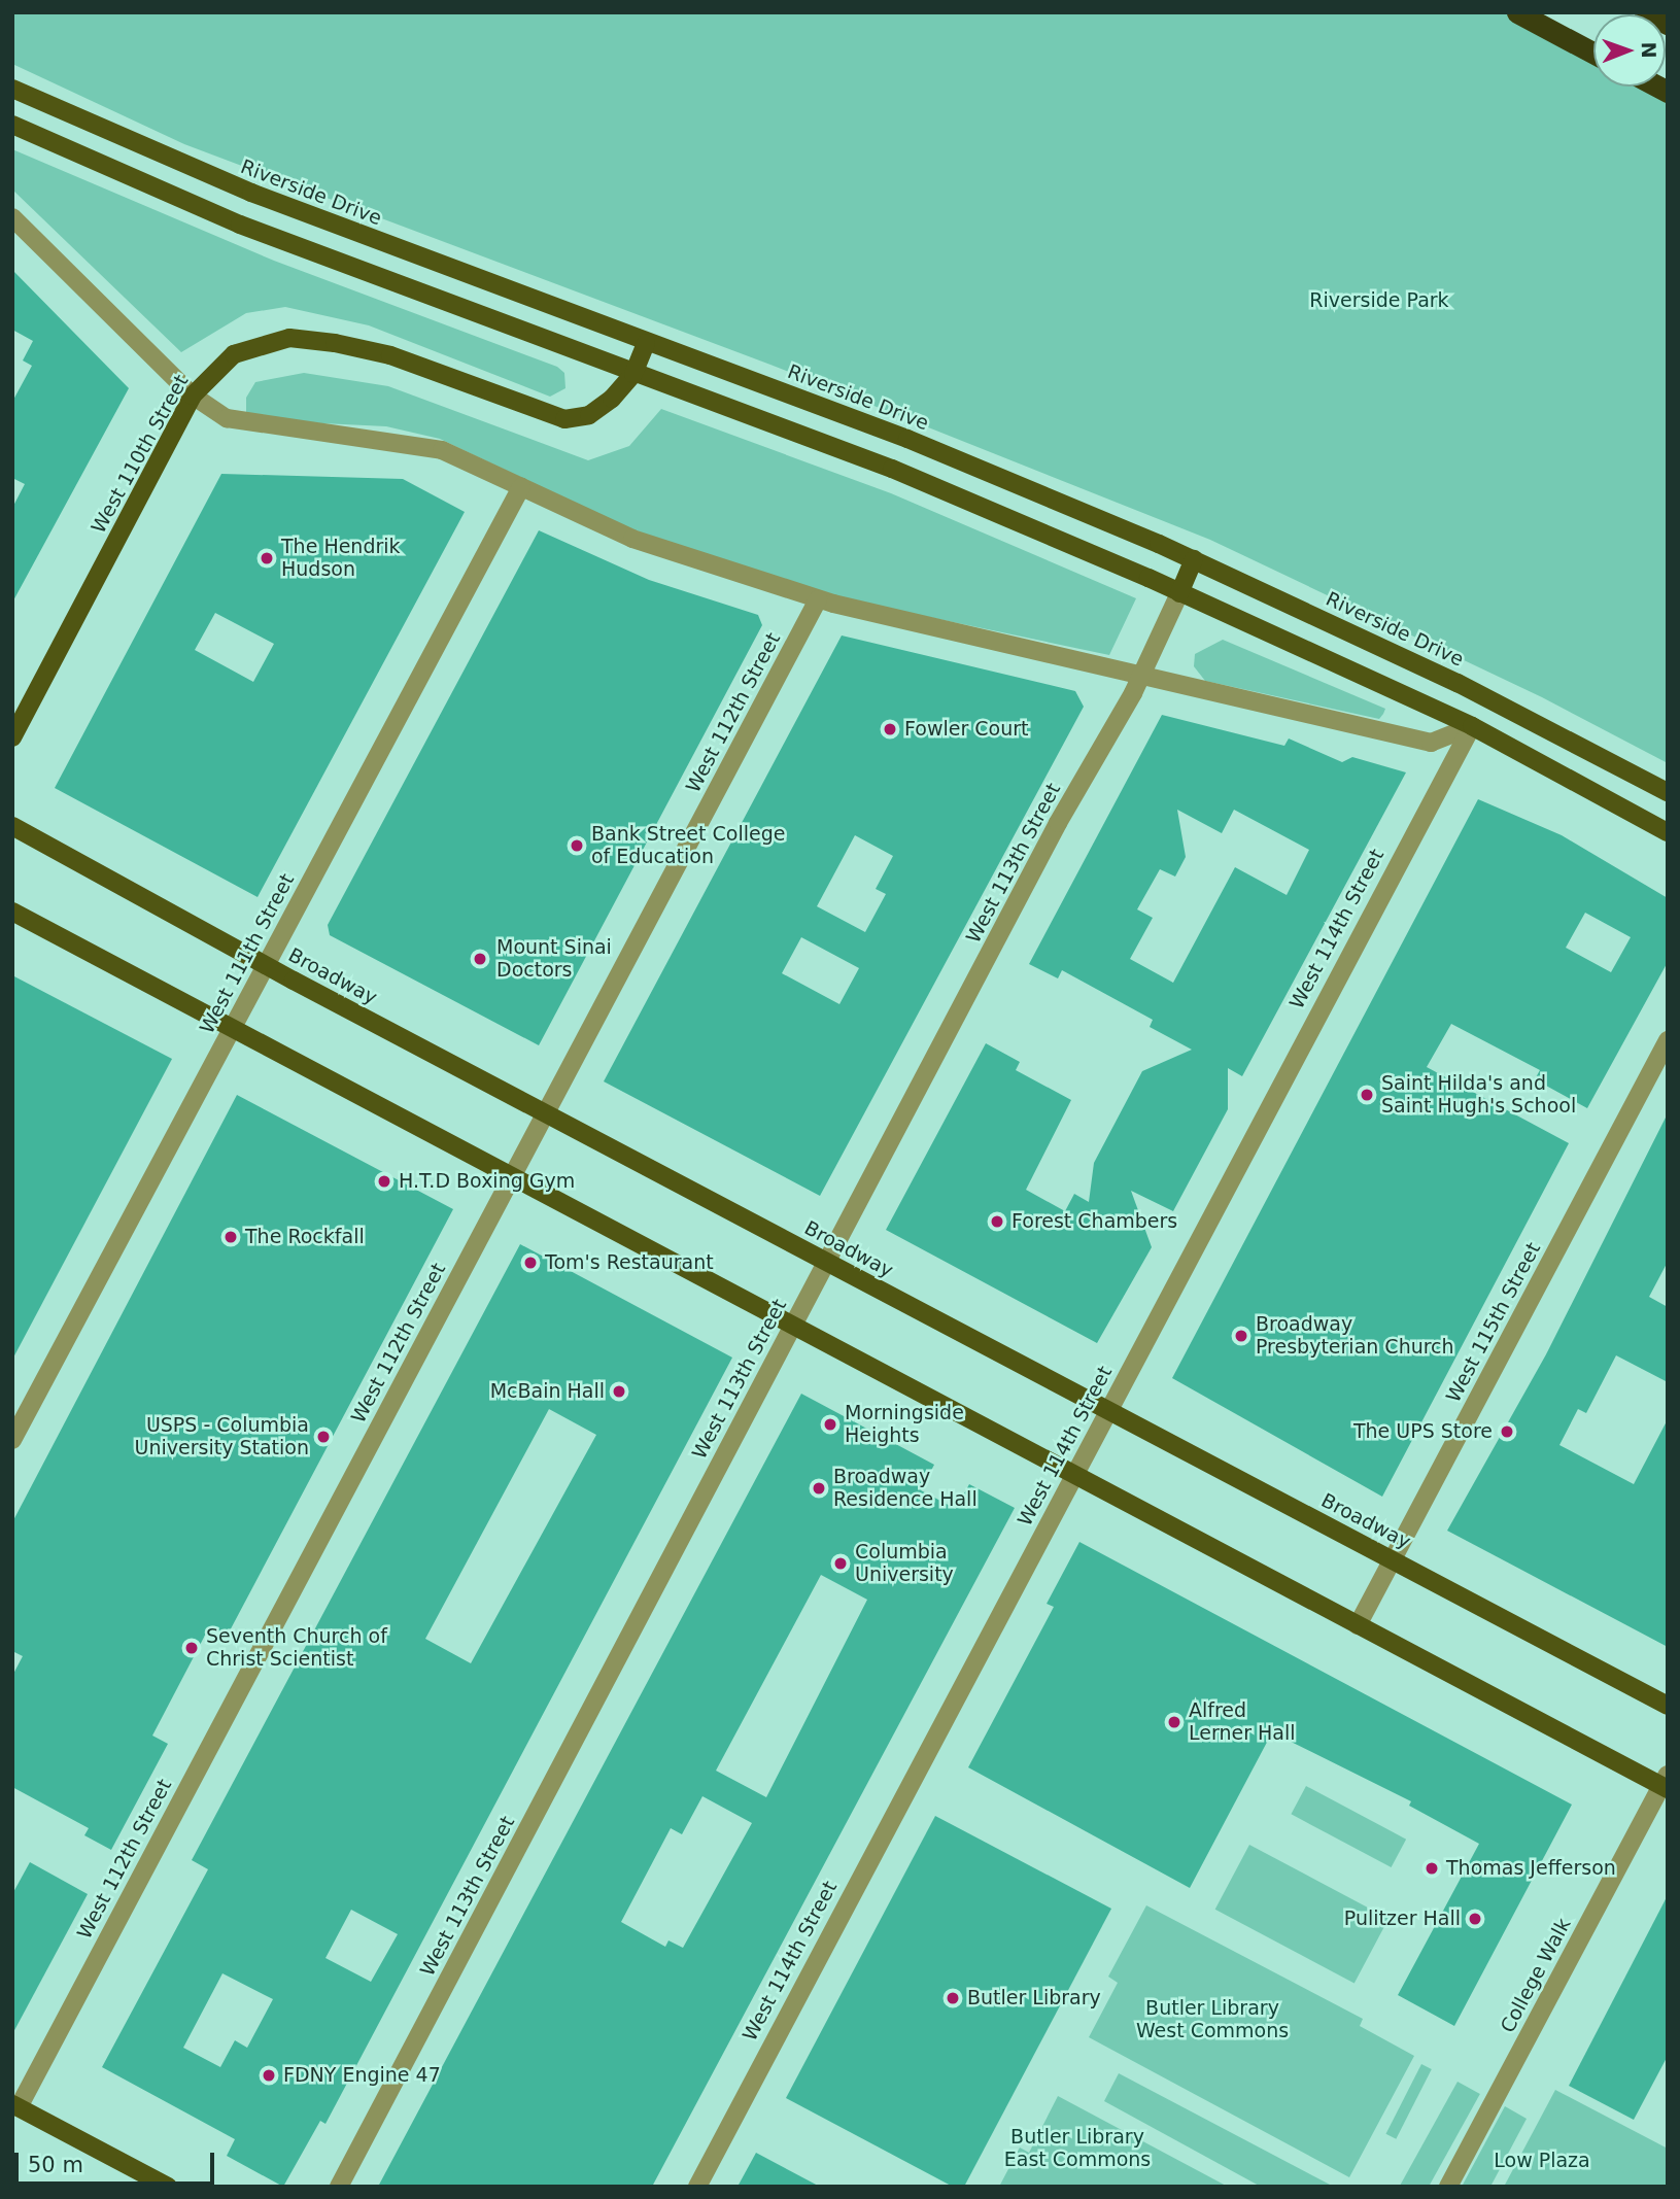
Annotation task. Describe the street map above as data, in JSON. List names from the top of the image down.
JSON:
{
  "streets": {
    "main road": ["Riverside Drive", "West 110th Street", "Broadway"],
    "street": [
      "West 112th Street",
      "West 113th Street",
      "West 114th Street",
      "West 111th Street",
      "West 115th Street",
      "College Walk"
    ]
  },
  "crossings": [
    ["West 112th Street", "Broadway"],
    ["West 113th Street", "Broadway"],
    ["West 114th Street", "Broadway"],
    ["West 111th Street", "Broadway"],
    ["Broadway", "West 115th Street"]
  ],
  "parks": [
    "Riverside Park",
    "Butler Library West Commons",
    "Butler Library East Commons",
    "Low Plaza"
  ],
  "places": [
    "The Hendrik Hudson",
    "Fowler Court",
    "Bank Street College of Education",
    "Mount Sinai Doctors",
    "Saint Hilda's and Saint Hugh's School",
    "H.T.D Boxing Gym",
    "Forest Chambers",
    "The Rockfall",
    "Tom's Restaurant",
    "Broadway Presbyterian Church",
    "McBain Hall",
    "Morningside Heights",
    "The UPS Store",
    "USPS - Columbia University Station",
    "Broadway Residence Hall",
    "Columbia University",
    "Seventh Church of Christ Scientist",
    "Alfred Lerner Hall",
    "Thomas Jefferson",
    "Pulitzer Hall",
    "Butler Library",
    "FDNY Engine 47"
  ],
  "scale_bar": "50 m",
  "north": "right"
}
